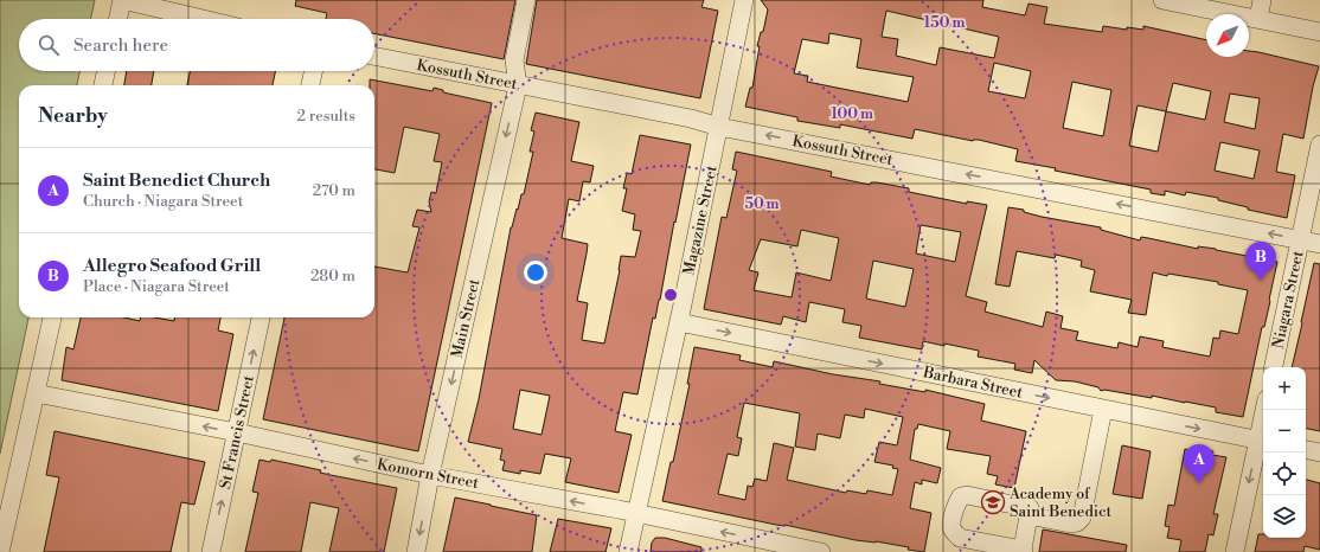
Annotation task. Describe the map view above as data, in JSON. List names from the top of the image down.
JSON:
{
  "streets": {
    "street": [
      "Kossuth Street",
      "Magazine Street",
      "Niagara Street",
      "Main Street",
      "Barbara Street",
      "St Francis Street",
      "Komorn Street"
    ]
  },
  "crossings": [
    ["Kossuth Street", "Magazine Street"],
    ["Kossuth Street", "Niagara Street"],
    ["Kossuth Street", "Main Street"],
    ["Magazine Street", "Barbara Street"],
    ["Magazine Street", "Komorn Street"],
    ["Main Street", "Komorn Street"],
    ["St Francis Street", "Komorn Street"]
  ],
  "one_way": [
    "Kossuth Street",
    "Main Street",
    "Barbara Street",
    "St Francis Street",
    "Komorn Street"
  ],
  "places": {
    "school or university": ["Academy of Saint Benedict"]
  },
  "north": "bottom left",
  "page": {
    "search": "Search here",
    "heading": ["Nearby", "2 results"],
    "list": [
      {
        "mark": "A",
        "name": "Saint Benedict Church",
        "note": "Church · Niagara Street",
        "value": "270 m"
      },
      {
        "mark": "B",
        "name": "Allegro Seafood Grill",
        "note": "Place · Niagara Street",
        "value": "280 m"
      }
    ],
    "pins": ["B", "A"],
    "map_buttons": ["+", "−"]
  },
  "rings": ["150 m", "100 m", "50 m"]
}
